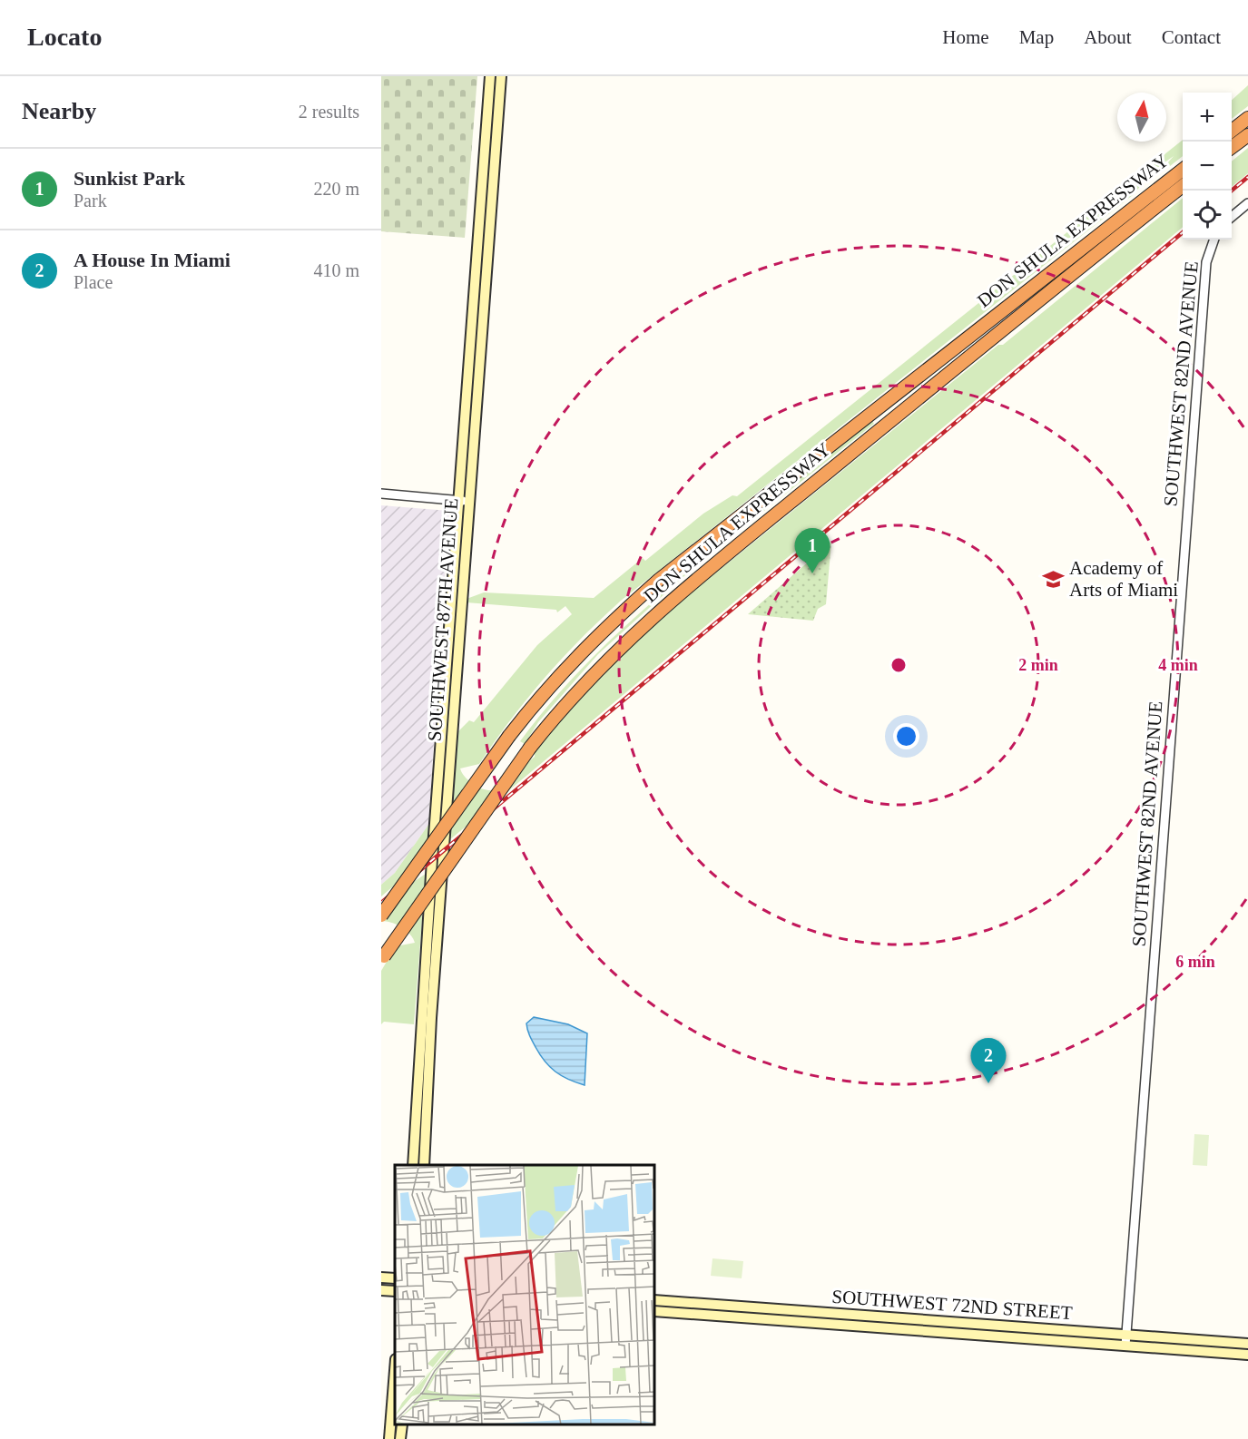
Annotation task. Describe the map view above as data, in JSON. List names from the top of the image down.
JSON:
{
  "streets": {
    "highway": ["DON SHULA EXPRESSWAY"],
    "main road": ["SOUTHWEST 87TH AVENUE", "SOUTHWEST 72ND STREET"],
    "street": ["SOUTHWEST 82ND AVENUE"]
  },
  "crossings": [
    ["SOUTHWEST 82ND AVENUE", "SOUTHWEST 72ND STREET"]
  ],
  "places": {
    "school or university": ["Academy of Arts of Miami"]
  },
  "north": "top",
  "page": {
    "header": "Locato",
    "nav": [
      "Home",
      "Map",
      "About",
      "Contact"
    ],
    "heading": ["Nearby", "2 results"],
    "map_buttons": ["+", "−"],
    "list": [
      {
        "mark": "1",
        "name": "Sunkist Park",
        "note": "Park",
        "value": "220 m"
      },
      {
        "mark": "2",
        "name": "A House In Miami",
        "note": "Place",
        "value": "410 m"
      }
    ],
    "pins": ["1", "2"]
  },
  "rings": ["2 min", "4 min", "6 min"]
}
